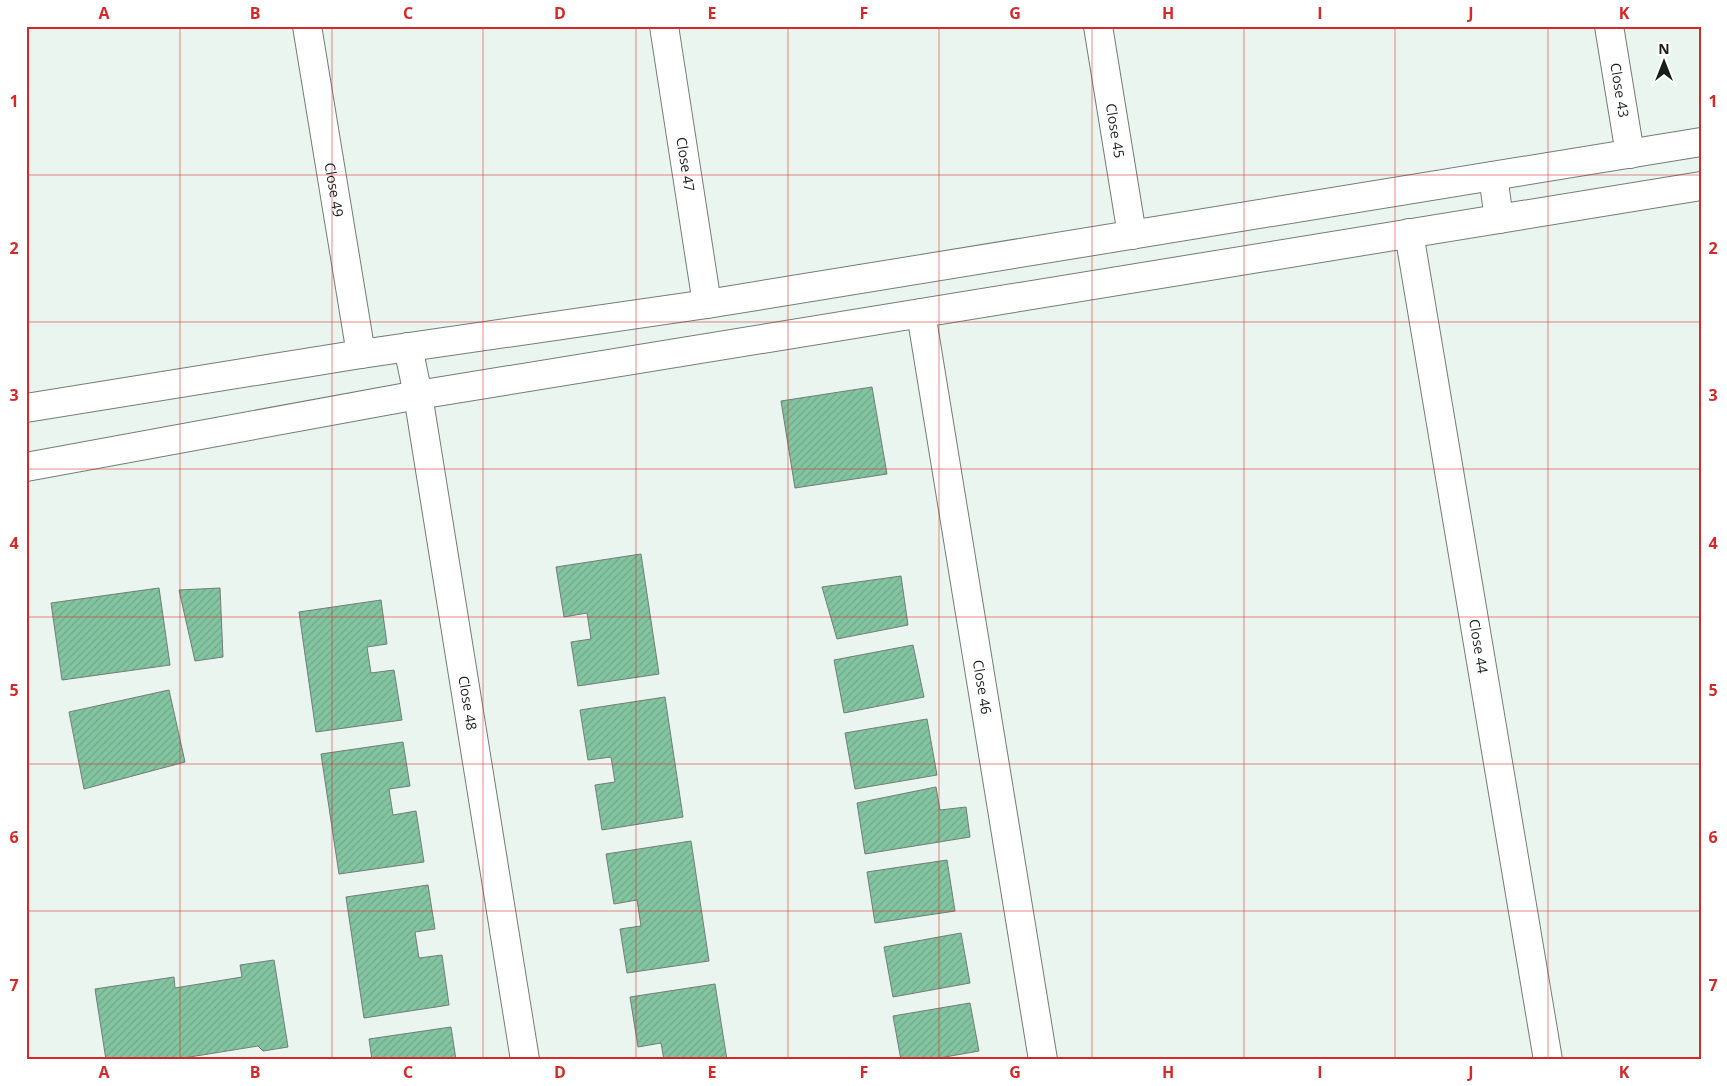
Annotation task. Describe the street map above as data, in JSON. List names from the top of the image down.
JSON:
{
  "streets": {
    "street": [
      "Close 43",
      "Close 45",
      "Close 47",
      "Close 49",
      "Close 44",
      "Close 46",
      "Close 48"
    ]
  },
  "north": "top",
  "grid": {
    "columns": [
      "A",
      "B",
      "C",
      "D",
      "E",
      "F",
      "G",
      "H",
      "I",
      "J",
      "K"
    ],
    "rows": [
      "1",
      "2",
      "3",
      "4",
      "5",
      "6",
      "7"
    ]
  }
}
